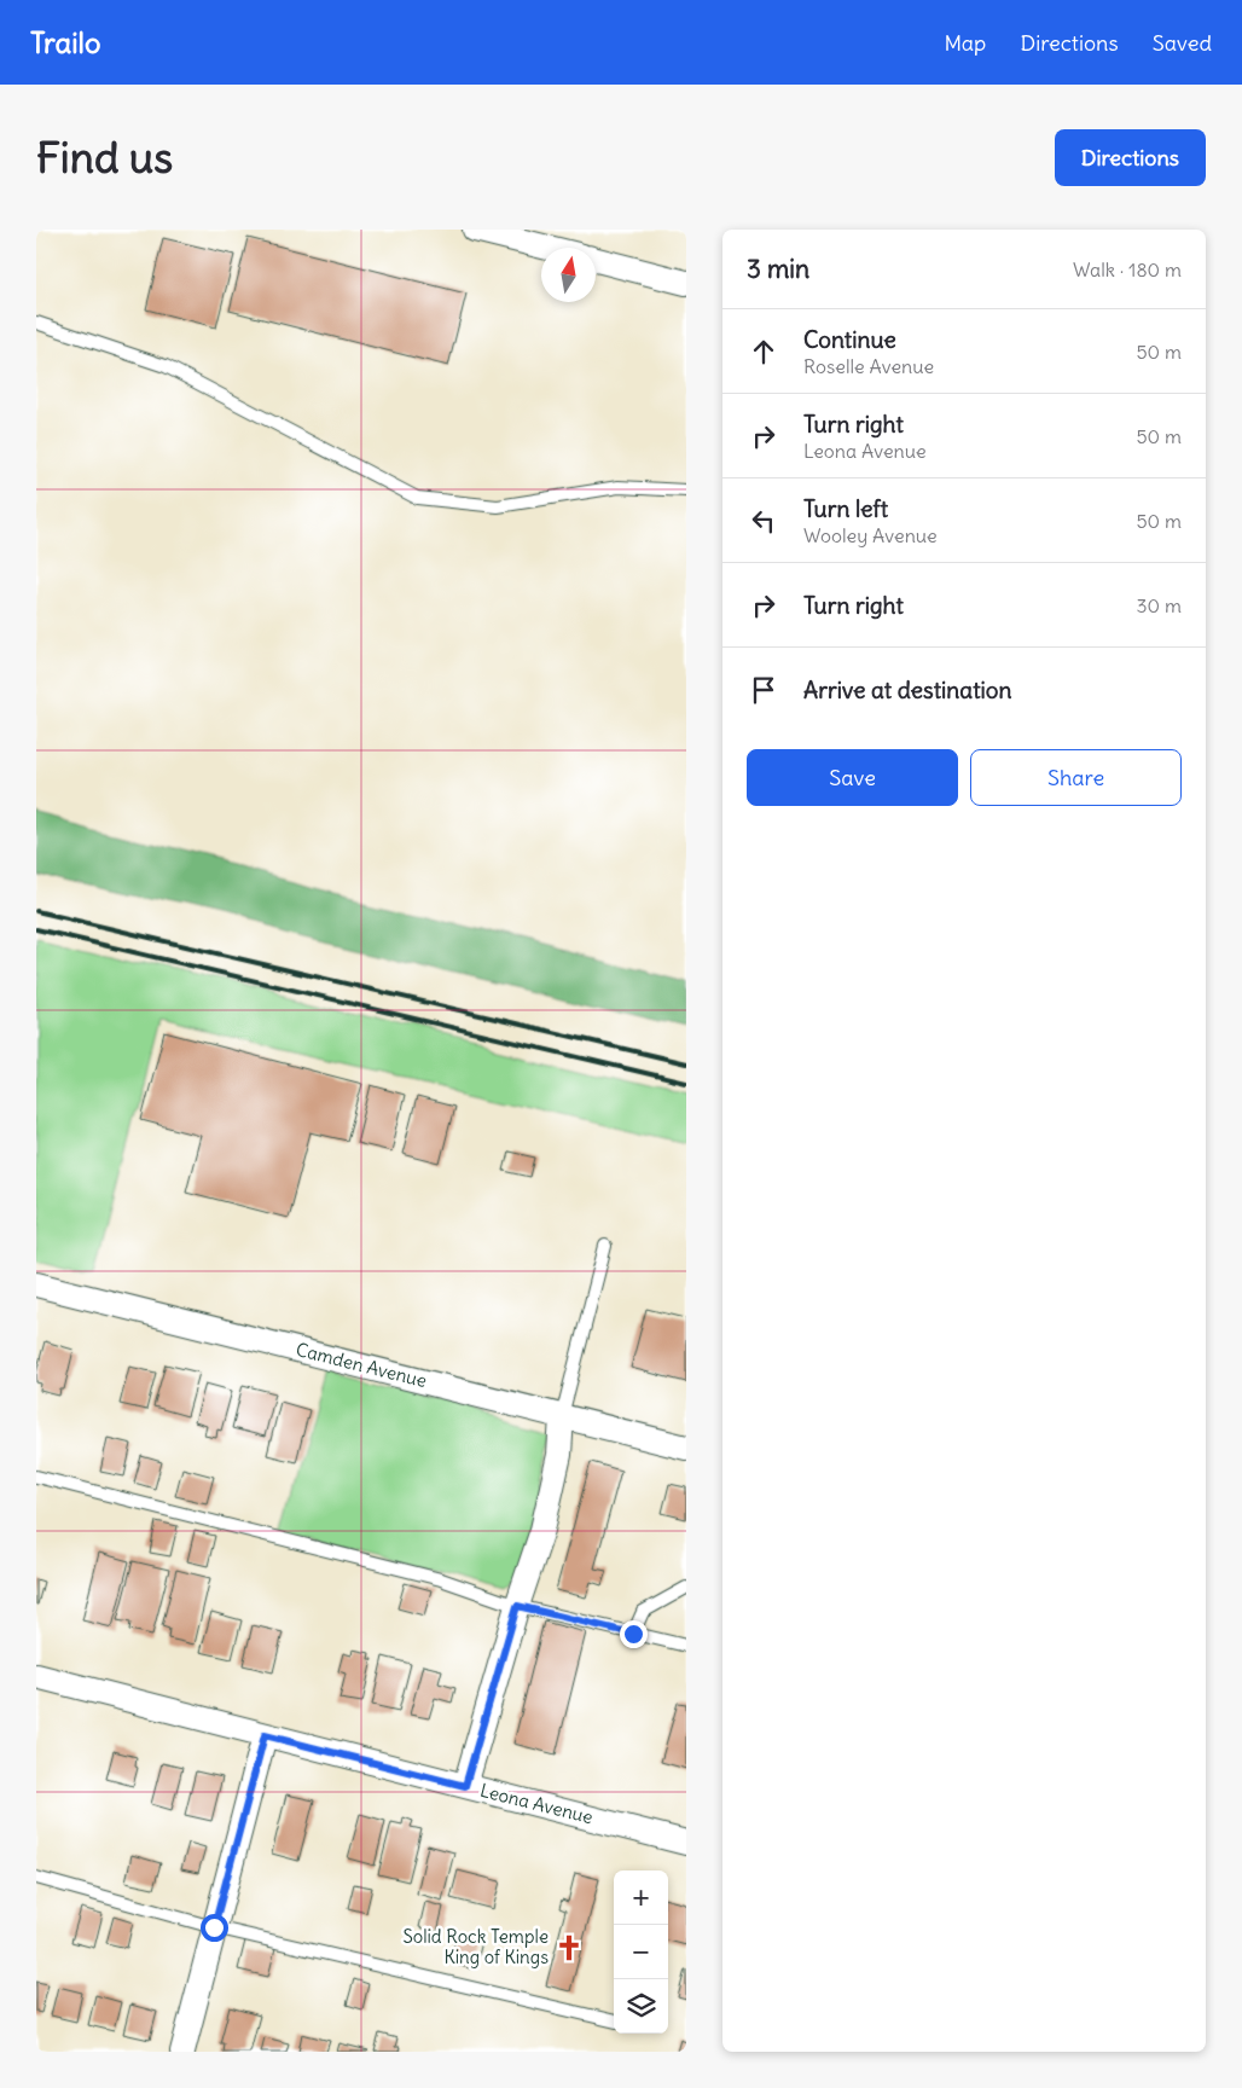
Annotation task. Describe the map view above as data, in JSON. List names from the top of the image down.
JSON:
{
  "streets": {
    "street": ["Camden Avenue", "Leona Avenue"]
  },
  "places": {
    "church": ["Solid Rock Temple King of Kings"]
  },
  "north": "top",
  "page": {
    "header": "Trailo",
    "nav": ["Map", "Directions", "Saved"],
    "buttons": [
      "Directions",
      ["Save", "Share"]
    ],
    "title": "Find us",
    "heading": ["3 min", "Walk · 180 m"],
    "list": [
      ["Continue", "Roselle Avenue", "50 m"],
      ["Turn right", "Leona Avenue", "50 m"],
      ["Turn left", "Wooley Avenue", "50 m"],
      ["Turn right", "30 m"],
      "Arrive at destination"
    ],
    "map_buttons": ["+", "−"]
  }
}
